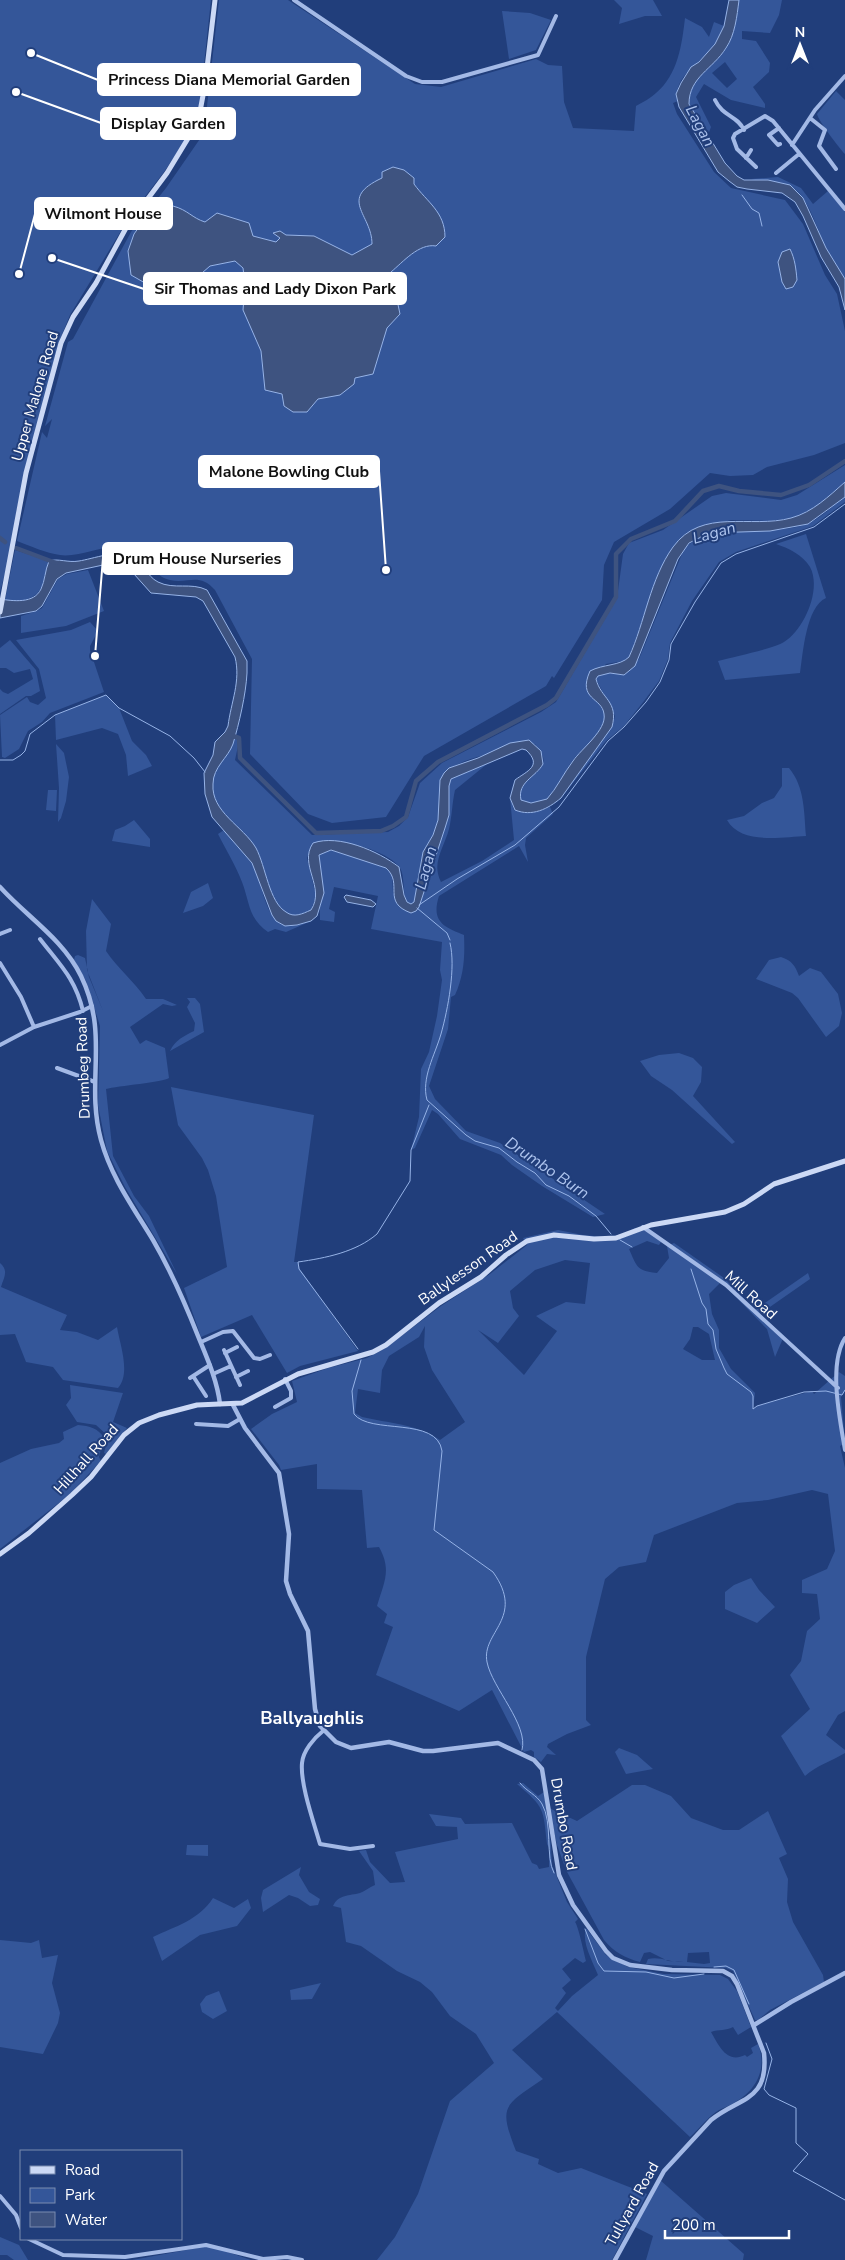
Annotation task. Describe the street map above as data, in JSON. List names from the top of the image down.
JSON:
{
  "streets": {
    "main road": ["Upper Malone Road", "Ballylesson Road", "Hillhall Road"],
    "street": [
      "Drumbeg Road",
      "Mill Road",
      "Drumbo Road",
      "Tullyard Road"
    ]
  },
  "crossings": [
    ["Drumbeg Road", "Hillhall Road"],
    ["Ballylesson Road", "Mill Road"],
    ["Ballylesson Road", "Hillhall Road"],
    ["Drumbo Road", "Tullyard Road"]
  ],
  "districts": ["Ballyaughlis"],
  "water": ["Lagan", "Drumbo Burn"],
  "places": [
    "Princess Diana Memorial Garden",
    "Display Garden",
    "Sir Thomas and Lady Dixon Park",
    "Wilmont House",
    "Malone Bowling Club",
    "Drum House Nurseries"
  ],
  "legend": ["Road", "Park", "Water"],
  "scale_bar": "200 m",
  "north": "top"
}
